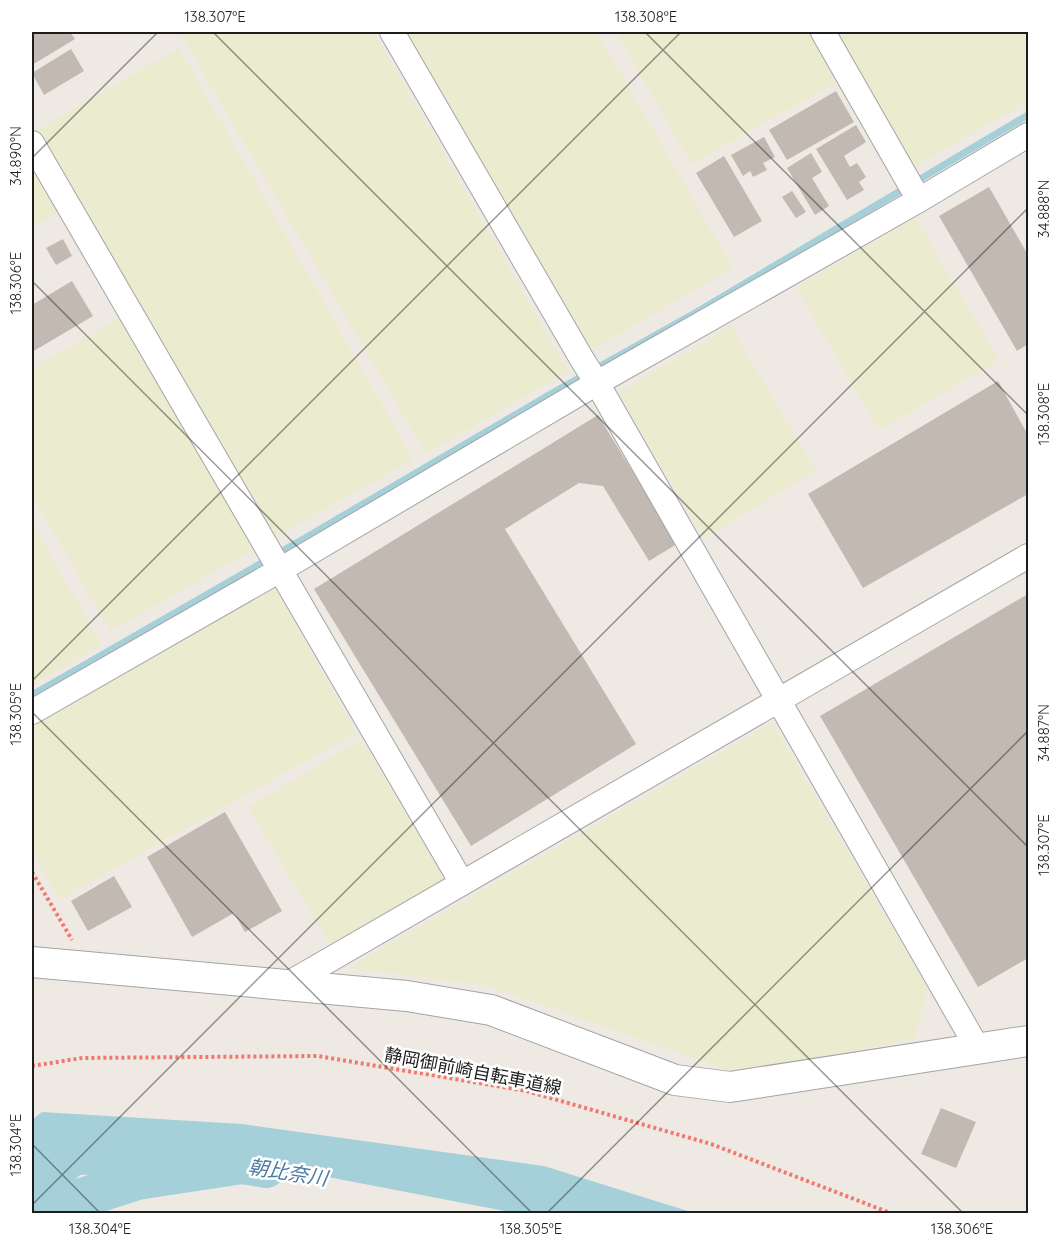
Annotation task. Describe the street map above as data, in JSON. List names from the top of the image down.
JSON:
{
  "streets": {
    "path": ["静岡御前崎自転車道線"]
  },
  "water": ["朝比奈川"],
  "coordinates": [
    "138.307°E",
    "138.308°E",
    "34.890°N",
    "34.888°N",
    "138.306°E",
    "138.305°E",
    "34.887°N",
    "138.304°E"
  ]
}
